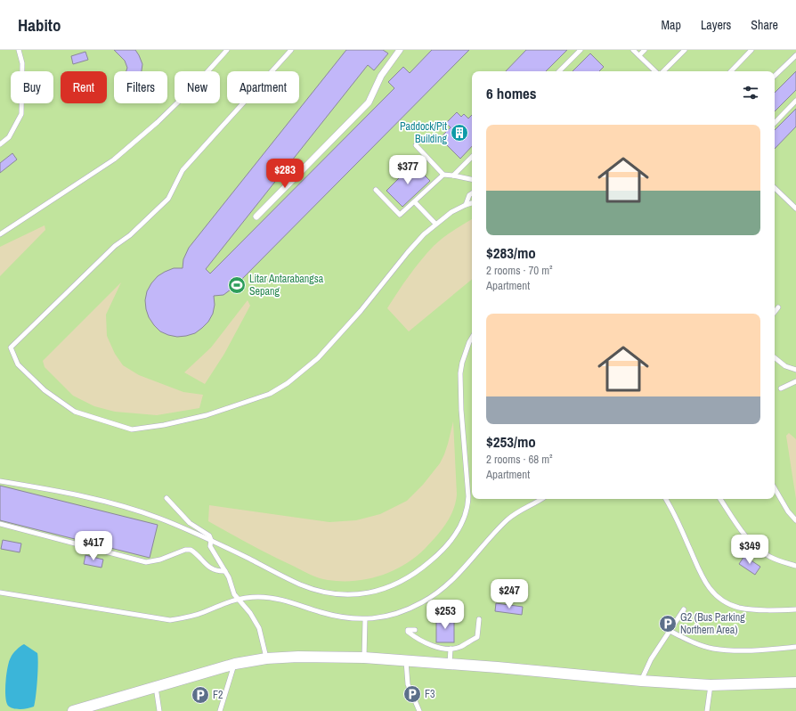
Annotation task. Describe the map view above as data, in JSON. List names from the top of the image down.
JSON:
{
  "places": {
    "building": ["Paddock/Pit Building"],
    "sports": ["Litar Antarabangsa Sepang"],
    "parking": ["G2 (Bus Parking Northern Area)", "F3", "F2"]
  },
  "page": {
    "header": "Habito",
    "nav": ["Map", "Layers", "Share"],
    "chip": [
      "Buy",
      "Rent",
      "Filters",
      "New",
      "Apartment"
    ],
    "heading": "6 homes",
    "list": [
      {
        "name": "$283/mo",
        "note": "2 rooms · 70 m² · Apartment"
      },
      {
        "name": "$253/mo",
        "note": "2 rooms · 68 m² · Apartment"
      }
    ],
    "price": [
      "$377",
      "$283",
      "$417",
      "$349",
      "$247",
      "$253"
    ]
  }
}
